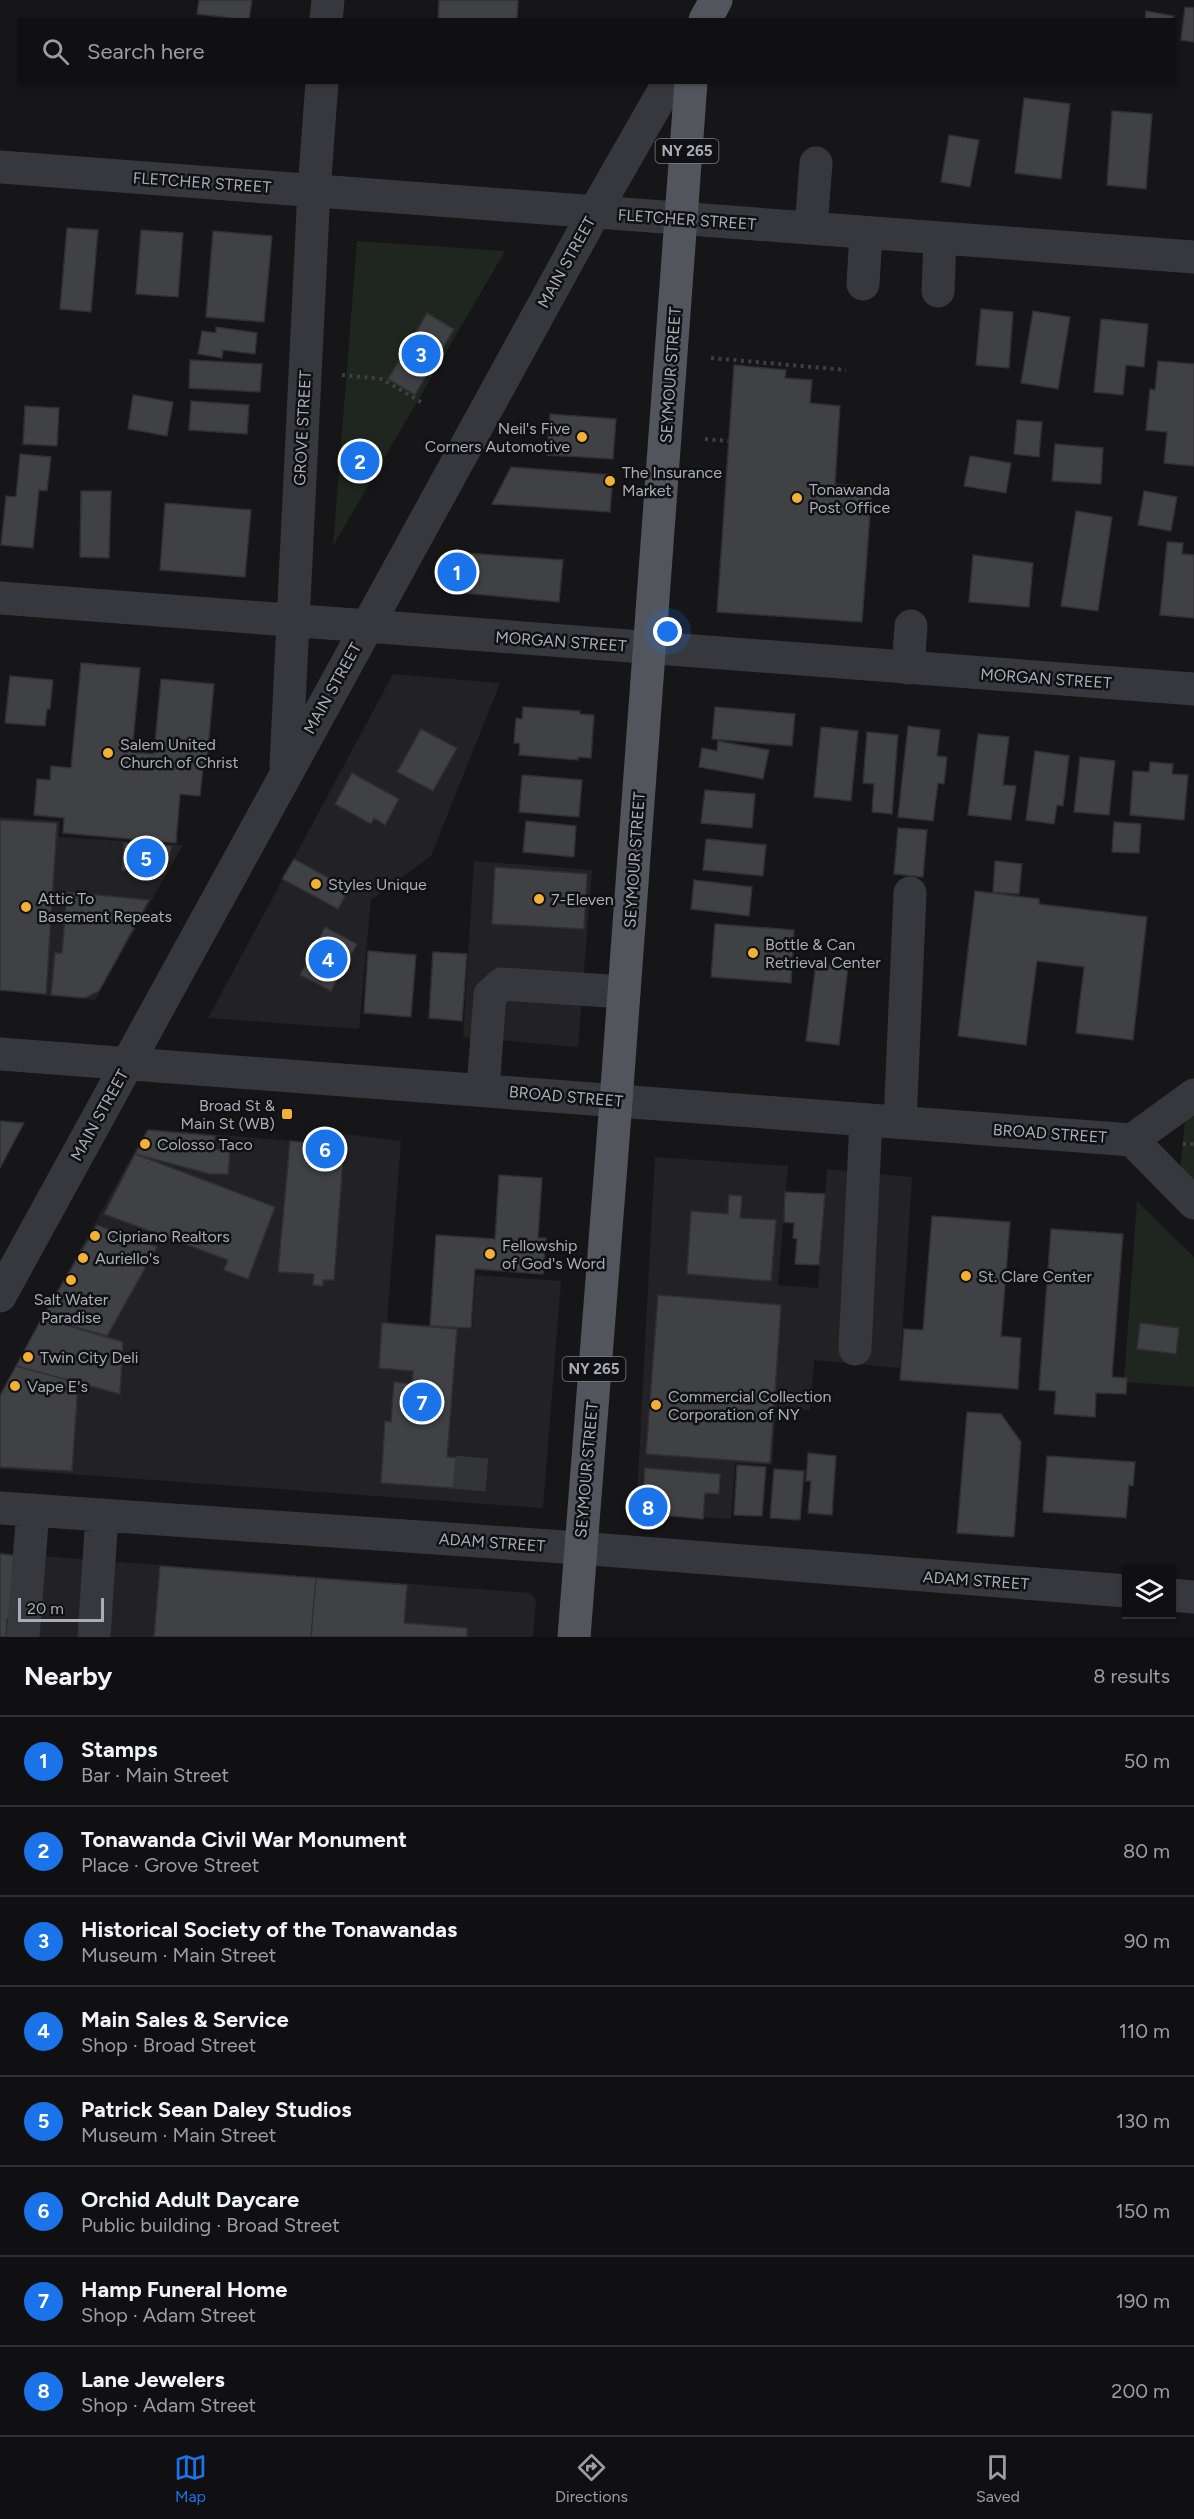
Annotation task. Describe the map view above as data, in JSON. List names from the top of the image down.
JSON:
{
  "streets": {
    "main road": ["NY 265", "SEYMOUR STREET"],
    "street": [
      "FLETCHER STREET",
      "MAIN STREET",
      "GROVE STREET",
      "MORGAN STREET",
      "BROAD STREET",
      "ADAM STREET"
    ]
  },
  "crossings": [
    ["FLETCHER STREET", "MAIN STREET"],
    ["FLETCHER STREET", "SEYMOUR STREET"],
    ["FLETCHER STREET", "GROVE STREET"],
    ["MAIN STREET", "GROVE STREET"],
    ["MAIN STREET", "MORGAN STREET"],
    ["MAIN STREET", "BROAD STREET"],
    ["SEYMOUR STREET", "MORGAN STREET"],
    ["SEYMOUR STREET", "BROAD STREET"],
    ["SEYMOUR STREET", "ADAM STREET"],
    ["GROVE STREET", "MORGAN STREET"]
  ],
  "places": {
    "other": [
      "Neil's Five Corners Automotive",
      "The Insurance Market",
      "Tonawanda Post Office",
      "Salem United Church of Christ",
      "Styles Unique",
      "7-Eleven",
      "Attic To Basement Repeats",
      "Bottle & Can Retrieval Center",
      "Colosso Taco",
      "Cipriano Realtors",
      "Fellowship of God's Word",
      "Auriello's",
      "St. Clare Center",
      "Salt Water Paradise",
      "Twin City Deli",
      "Vape E's",
      "Commercial Collection Corporation of NY"
    ],
    "transit": ["Broad St & Main St (WB)"]
  },
  "scale_bar": "20 m",
  "page": {
    "search": "Search here",
    "pins": [
      "3",
      "2",
      "1",
      "5",
      "4",
      "6",
      "7",
      "8"
    ],
    "scale": "20 m",
    "heading": ["Nearby", "8 results"],
    "list": [
      {
        "mark": "1",
        "name": "Stamps",
        "note": "Bar · Main Street",
        "value": "50 m"
      },
      {
        "mark": "2",
        "name": "Tonawanda Civil War Monument",
        "note": "Place · Grove Street",
        "value": "80 m"
      },
      {
        "mark": "3",
        "name": "Historical Society of the Tonawandas",
        "note": "Museum · Main Street",
        "value": "90 m"
      },
      {
        "mark": "4",
        "name": "Main Sales & Service",
        "note": "Shop · Broad Street",
        "value": "110 m"
      },
      {
        "mark": "5",
        "name": "Patrick Sean Daley Studios",
        "note": "Museum · Main Street",
        "value": "130 m"
      },
      {
        "mark": "6",
        "name": "Orchid Adult Daycare",
        "note": "Public building · Broad Street",
        "value": "150 m"
      },
      {
        "mark": "7",
        "name": "Hamp Funeral Home",
        "note": "Shop · Adam Street",
        "value": "190 m"
      },
      {
        "mark": "8",
        "name": "Lane Jewelers",
        "note": "Shop · Adam Street",
        "value": "200 m"
      }
    ],
    "nav": ["Map", "Directions", "Saved"]
  }
}
